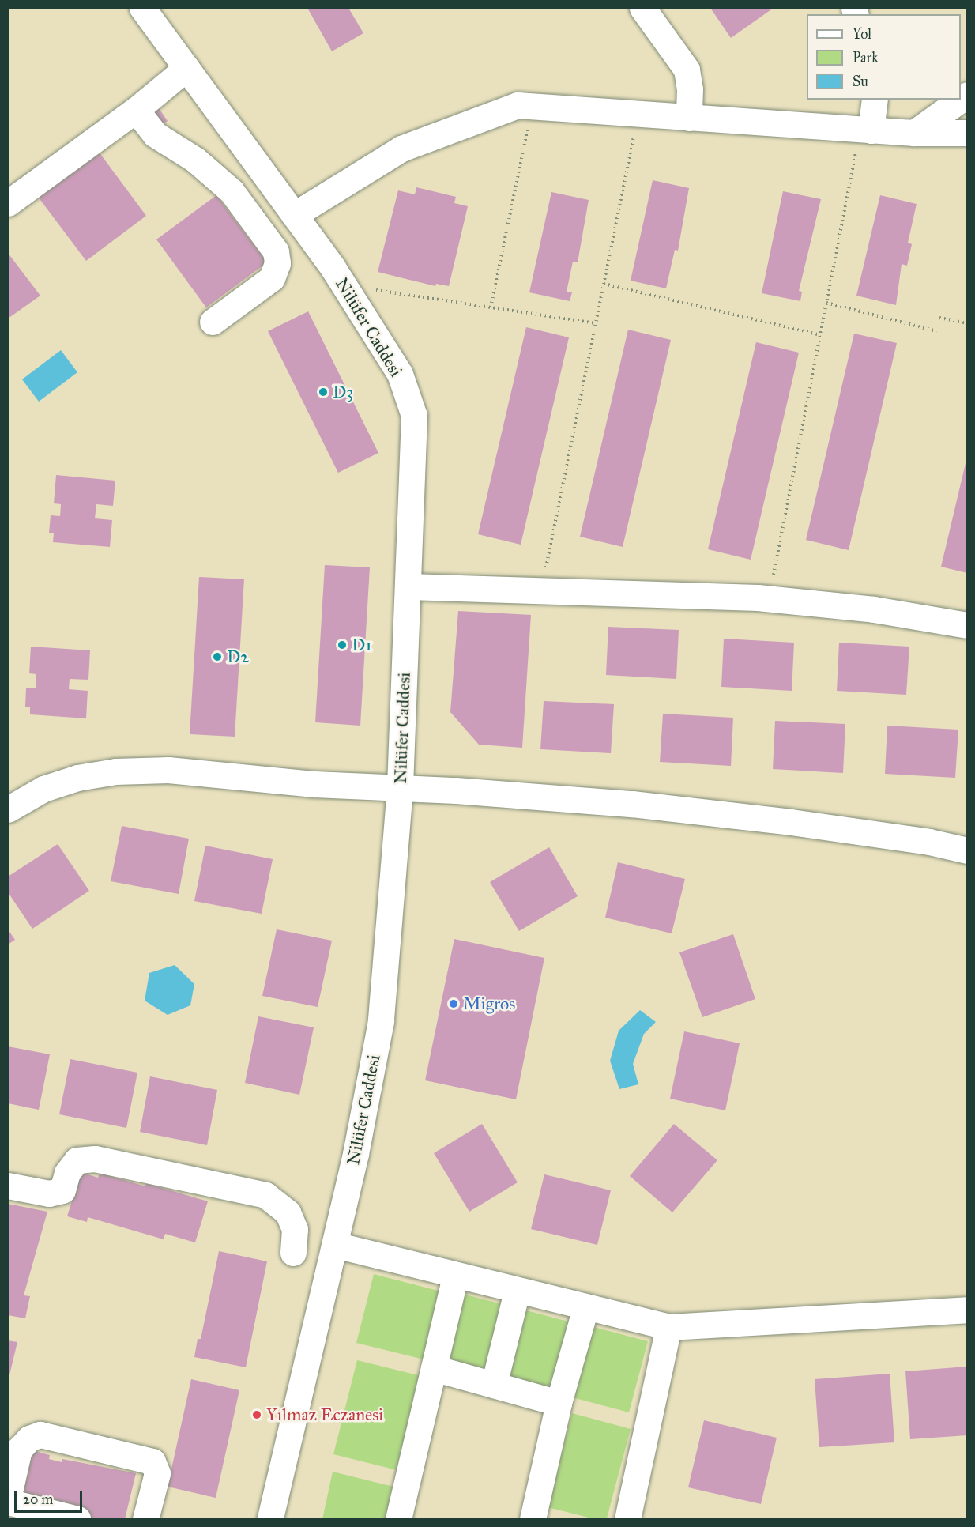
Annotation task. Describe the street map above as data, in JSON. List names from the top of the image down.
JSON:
{
  "streets": {
    "street": ["Nilüfer Caddesi"]
  },
  "places": [
    "D3",
    "D1",
    "D2",
    "Migros",
    "Yılmaz Eczanesi"
  ],
  "legend": ["Yol", "Park", "Su"],
  "scale_bar": "20 m"
}
